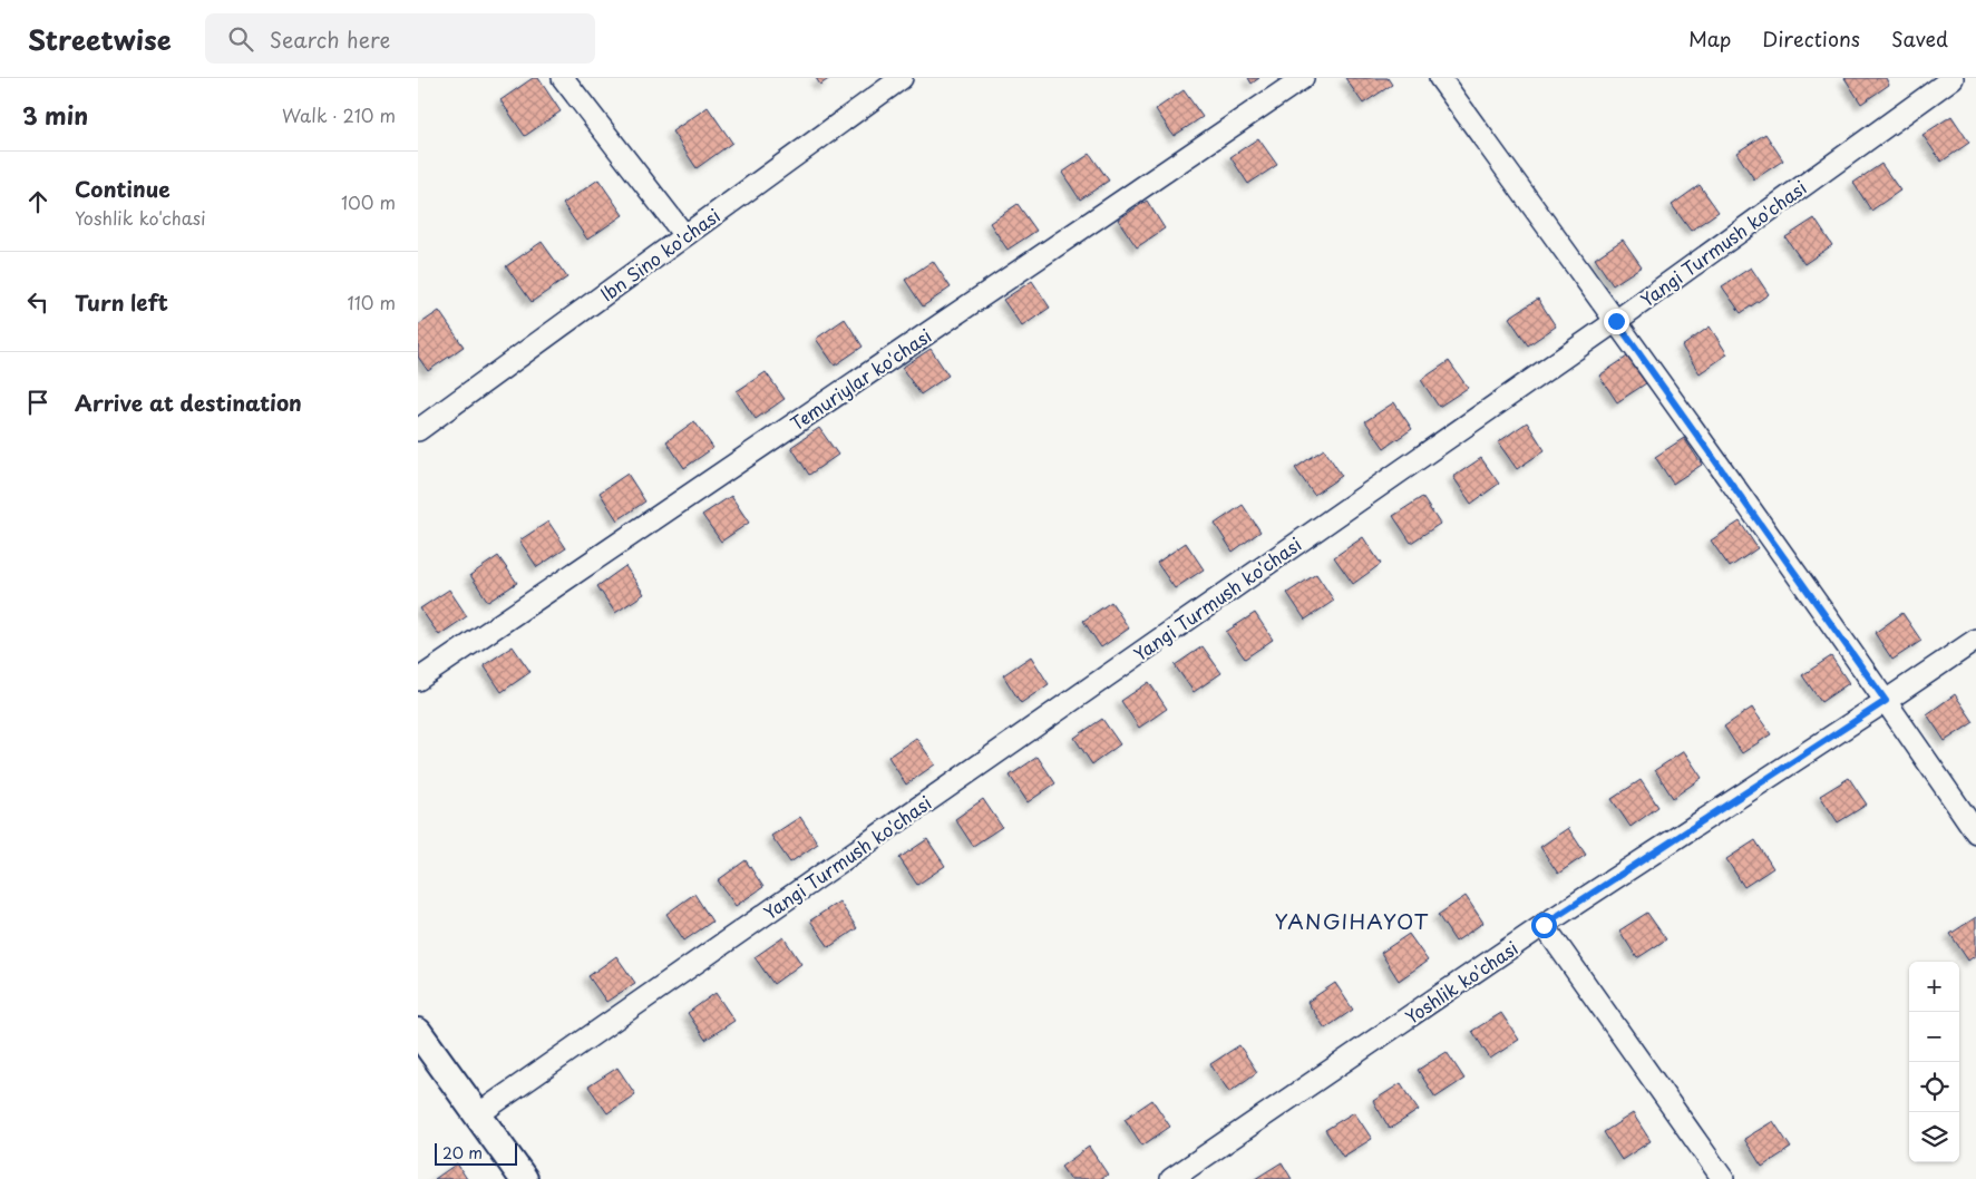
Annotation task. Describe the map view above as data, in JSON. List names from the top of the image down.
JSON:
{
  "streets": {
    "street": [
      "Yangi Turmush ko'chasi",
      "Ibn Sino ko'chasi",
      "Temuriylar ko'chasi",
      "Yoshlik ko'chasi"
    ]
  },
  "districts": ["YANGIHAYOT"],
  "scale_bar": "20 m",
  "page": {
    "header": "Streetwise",
    "search": "Search here",
    "nav": ["Map", "Directions", "Saved"],
    "heading": ["3 min", "Walk · 210 m"],
    "list": [
      ["Continue", "Yoshlik ko'chasi", "100 m"],
      ["Turn left", "110 m"],
      "Arrive at destination"
    ],
    "map_buttons": ["+", "−"],
    "scale": "20 m"
  }
}
